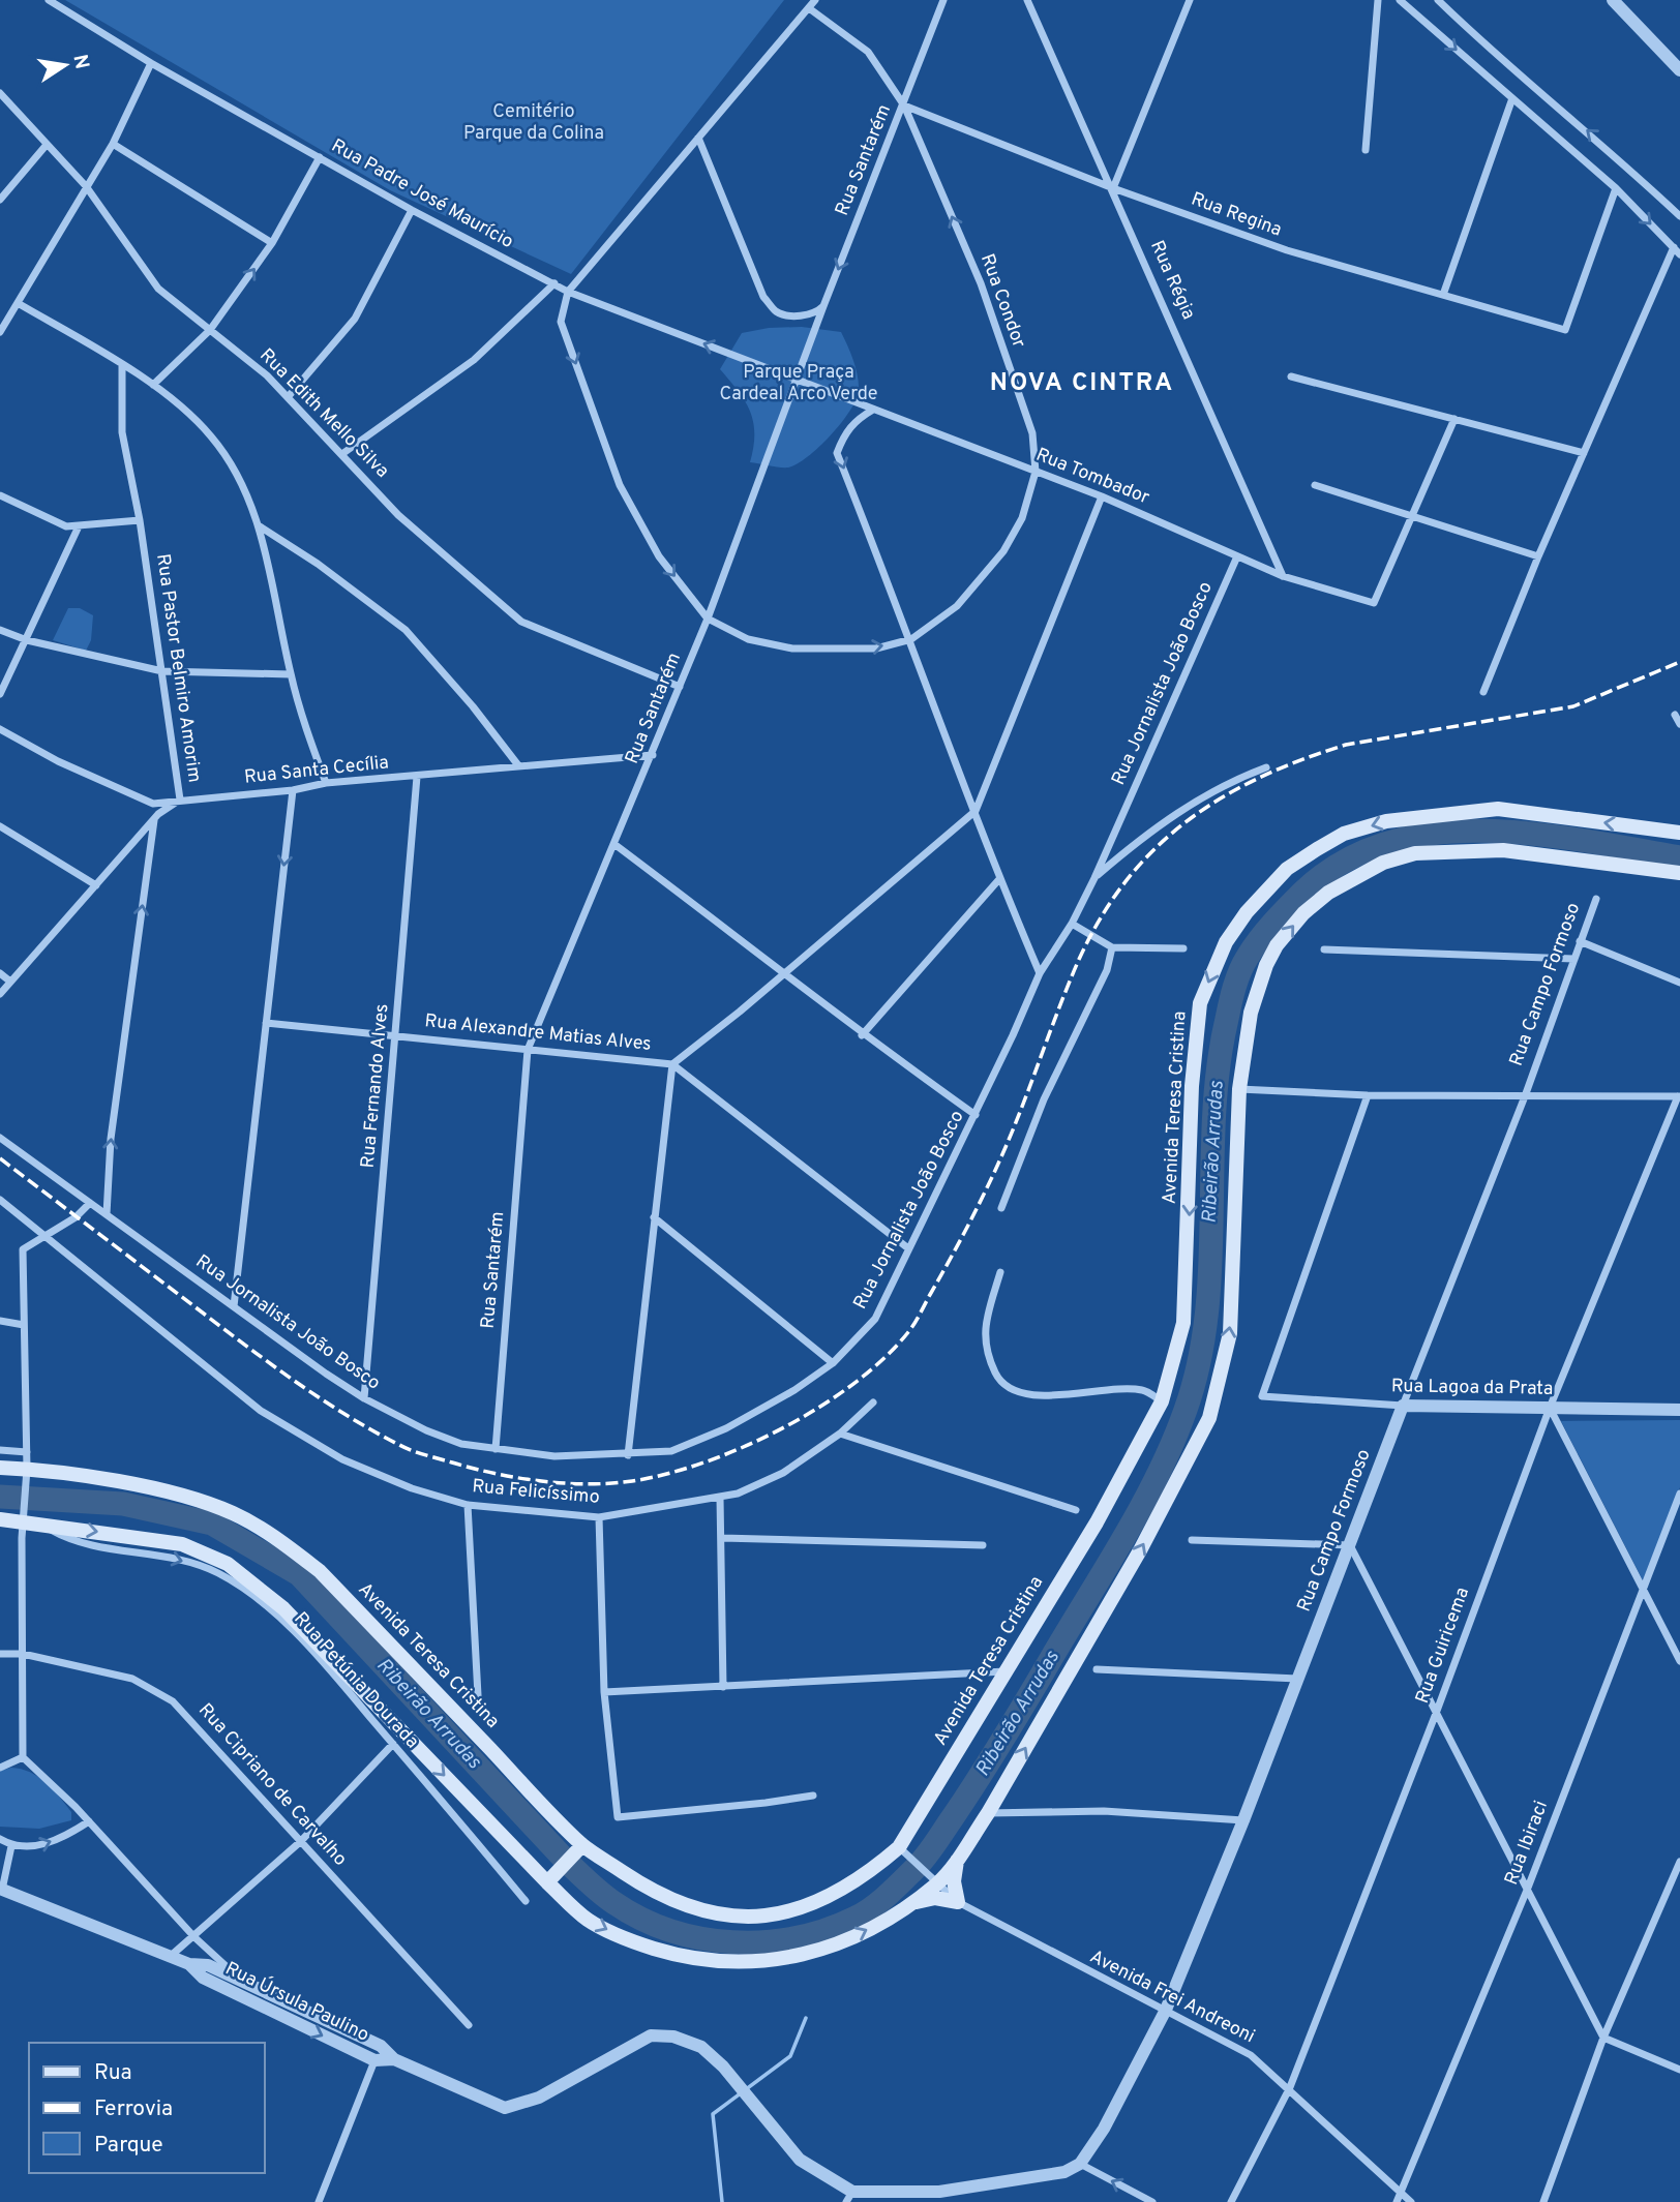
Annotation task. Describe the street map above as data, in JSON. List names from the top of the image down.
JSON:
{
  "streets": {
    "main road": ["Avenida Teresa Cristina"],
    "street": [
      "Rua Santarém",
      "Rua Padre José Maurício",
      "Rua Regina",
      "Rua Régia",
      "Rua Condor",
      "Rua Edith Mello Silva",
      "Rua Tombador",
      "Rua Pastor Belmiro Amorim",
      "Rua Jornalista João Bosco",
      "Rua Santa Cecília",
      "Rua Campo Formoso",
      "Rua Alexandre Matias Alves",
      "Rua Fernando Alves",
      "Rua Lagoa da Prata",
      "Rua Felicíssimo",
      "Rua Guiricema",
      "Rua Petúnia Dourada",
      "Rua Cipriano de Carvalho",
      "Rua Ibiraci",
      "Avenida Frei Andreoni",
      "Rua Úrsula Paulino"
    ]
  },
  "crossings": [
    ["Rua Santarém", "Rua Padre José Maurício"],
    ["Rua Santarém", "Rua Regina"],
    ["Rua Santarém", "Rua Condor"],
    ["Rua Santarém", "Rua Edith Mello Silva"],
    ["Rua Santarém", "Rua Tombador"],
    ["Rua Santarém", "Rua Jornalista João Bosco"],
    ["Rua Santarém", "Rua Santa Cecília"],
    ["Rua Santarém", "Rua Alexandre Matias Alves"],
    ["Rua Padre José Maurício", "Rua Condor"],
    ["Rua Padre José Maurício", "Rua Tombador"],
    ["Rua Regina", "Rua Régia"],
    ["Rua Regina", "Rua Condor"],
    ["Rua Régia", "Rua Tombador"],
    ["Rua Condor", "Rua Tombador"],
    ["Rua Tombador", "Rua Jornalista João Bosco"],
    ["Rua Pastor Belmiro Amorim", "Rua Santa Cecília"],
    ["Rua Jornalista João Bosco", "Rua Fernando Alves"],
    ["Rua Santa Cecília", "Rua Fernando Alves"],
    ["Rua Campo Formoso", "Rua Lagoa da Prata"],
    ["Rua Campo Formoso", "Avenida Frei Andreoni"],
    ["Rua Campo Formoso", "Rua Úrsula Paulino"],
    ["Rua Alexandre Matias Alves", "Rua Fernando Alves"],
    ["Avenida Teresa Cristina", "Avenida Frei Andreoni"],
    ["Rua Lagoa da Prata", "Rua Guiricema"],
    ["Rua Guiricema", "Avenida Frei Andreoni"],
    ["Rua Ibiraci", "Avenida Frei Andreoni"]
  ],
  "one_way": ["Rua Petúnia Dourada"],
  "districts": ["NOVA CINTRA"],
  "water": ["Ribeirão Arrudas"],
  "parks": ["Cemitério Parque da Colina", "Parque Praça Cardeal Arco Verde"],
  "legend": ["Rua", "Ferrovia", "Parque"],
  "north": "right"
}
